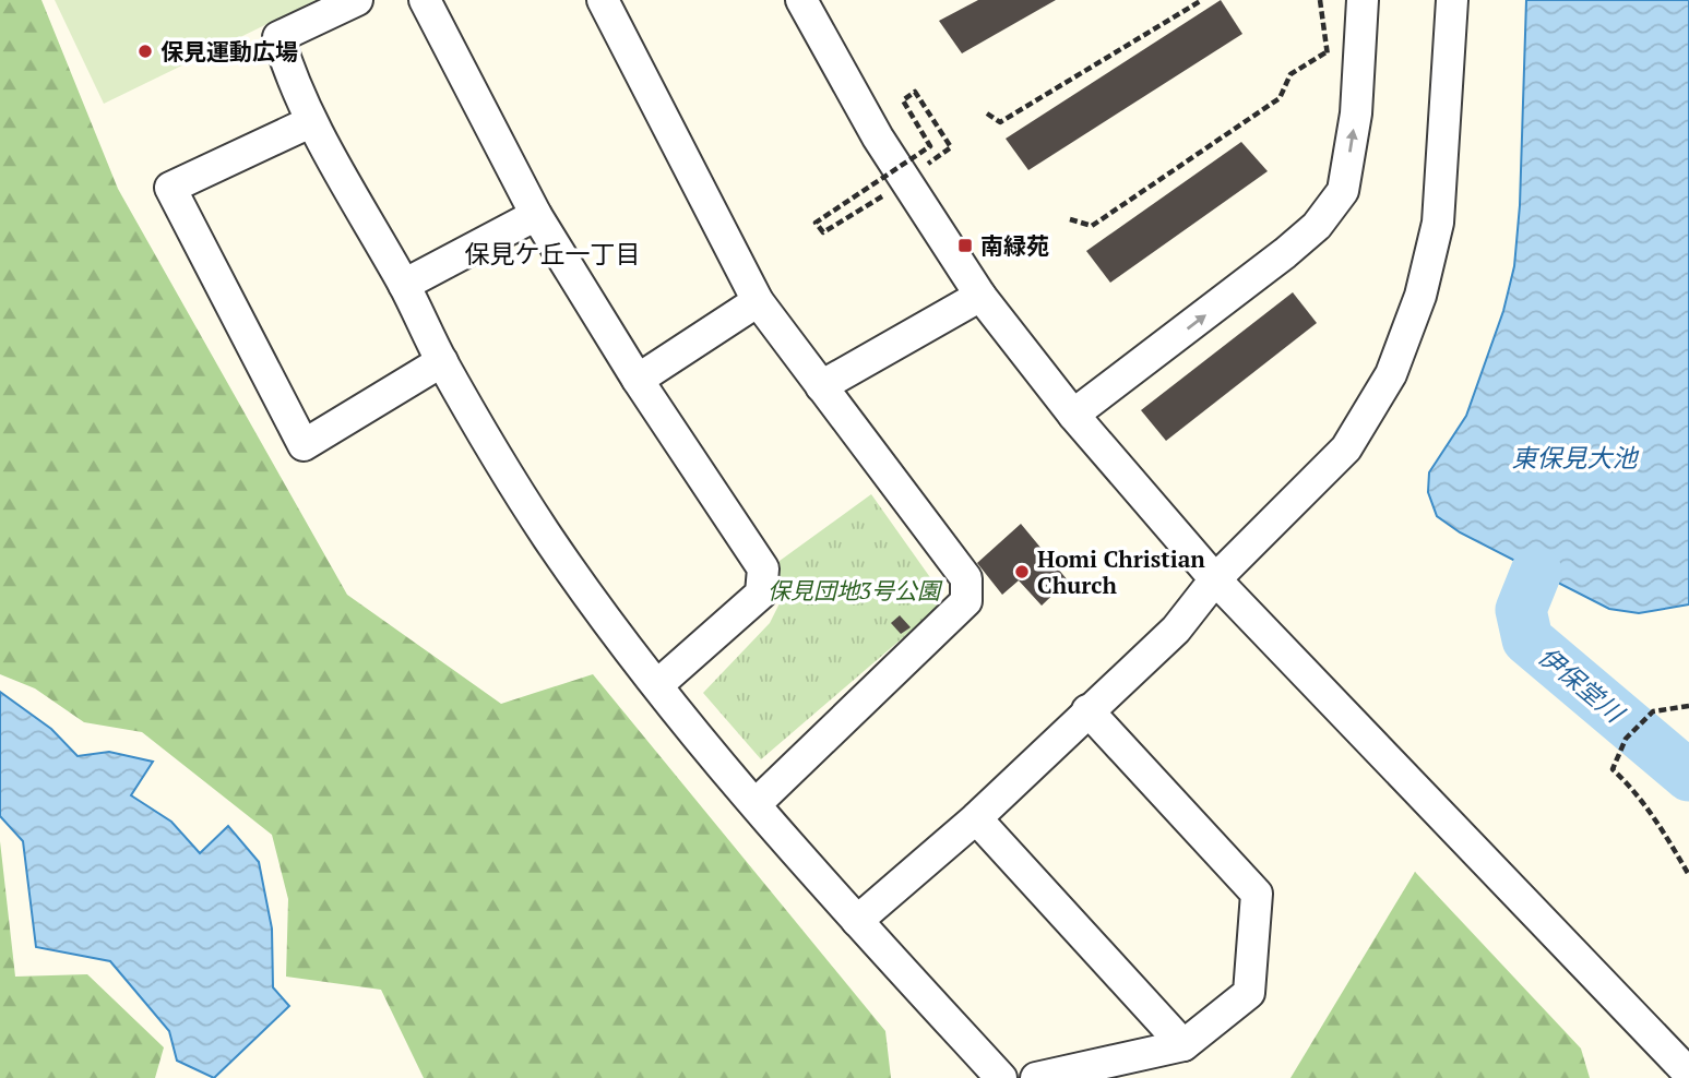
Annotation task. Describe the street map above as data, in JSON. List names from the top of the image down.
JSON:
{
  "districts": ["保見ケ丘一丁目"],
  "water": ["東保見大池", "伊保堂川"],
  "parks": ["保見団地3号公園"],
  "places": {
    "other": ["保見運動広場", "Homi Christian Church"],
    "transit": ["南緑苑"]
  }
}
